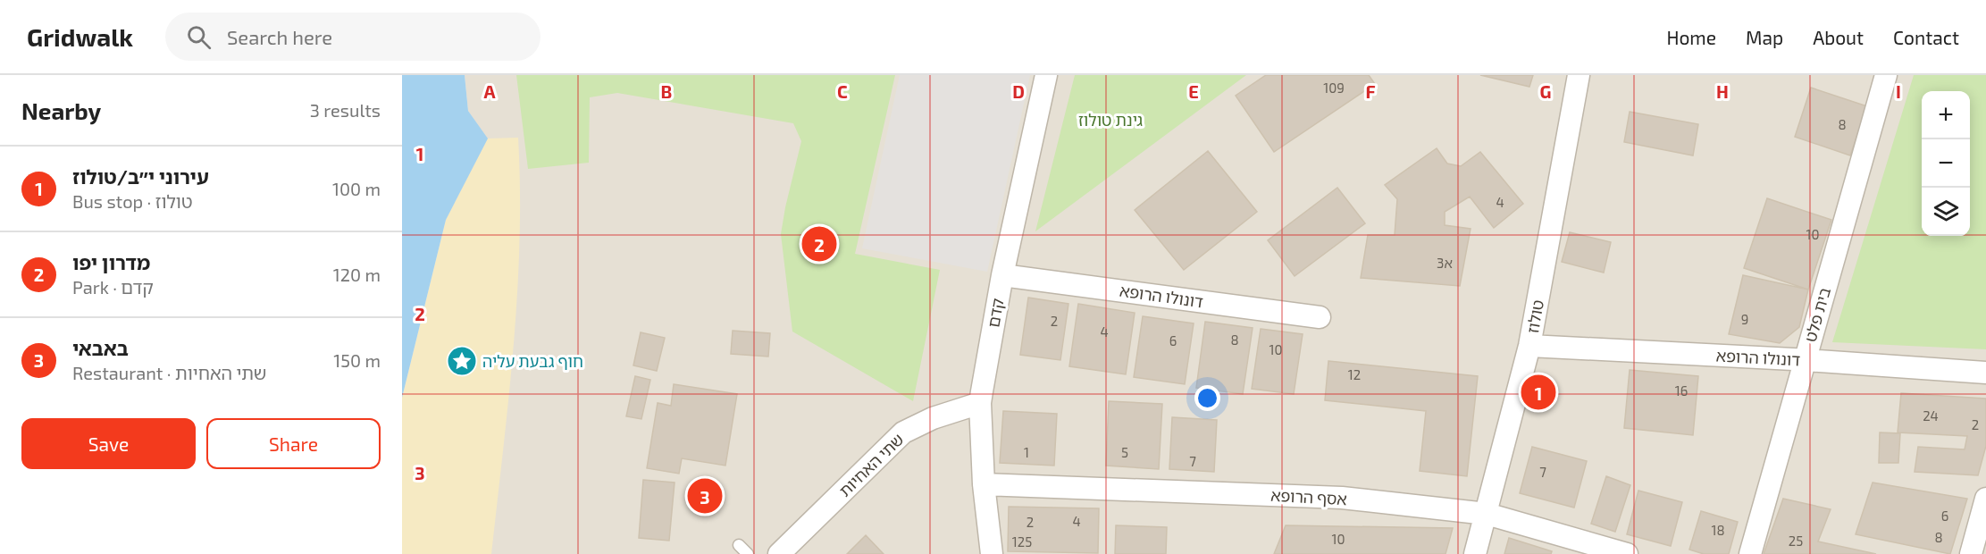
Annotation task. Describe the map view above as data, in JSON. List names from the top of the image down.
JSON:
{
  "streets": {
    "street": [
      "דונולו הרופא",
      "קדם",
      "בית פלט",
      "טולוז",
      "שתי האחיות",
      "אסף הרופא"
    ]
  },
  "crossings": [
    ["דונולו הרופא", "קדם"],
    ["דונולו הרופא", "בית פלט"],
    ["דונולו הרופא", "טולוז"],
    ["קדם", "שתי האחיות"],
    ["קדם", "אסף הרופא"],
    ["טולוז", "אסף הרופא"]
  ],
  "parks": ["גינת טולוז"],
  "places": {
    "place": ["חוף גבעת עליה"]
  },
  "house_numbers": [
    "109",
    "8",
    "4",
    "10",
    "3א",
    "9",
    "2",
    "4",
    "8",
    "6",
    "10",
    "12",
    "16",
    "24",
    "2",
    "1",
    "5",
    "7",
    "7",
    "6",
    "4",
    "2",
    "18",
    "8",
    "10",
    "25",
    "125"
  ],
  "page": {
    "header": "Gridwalk",
    "search": "Search here",
    "nav": [
      "Home",
      "Map",
      "About",
      "Contact"
    ],
    "heading": ["Nearby", "3 results"],
    "map_buttons": ["+", "−"],
    "list": [
      {
        "mark": "1",
        "name": "עירוני י״ב/טולוז",
        "note": "Bus stop · טולוז",
        "value": "100 m"
      },
      {
        "mark": "2",
        "name": "מדרון יפו",
        "note": "Park · קדם",
        "value": "120 m"
      },
      {
        "mark": "3",
        "name": "באבאי",
        "note": "Restaurant · שתי האחיות",
        "value": "150 m"
      }
    ],
    "pins": ["2", "1", "3"],
    "buttons": ["Save", "Share"]
  },
  "grid": {
    "columns": [
      "A",
      "B",
      "C",
      "D",
      "E",
      "F",
      "G",
      "H",
      "I"
    ],
    "rows": ["1", "2", "3"]
  }
}
